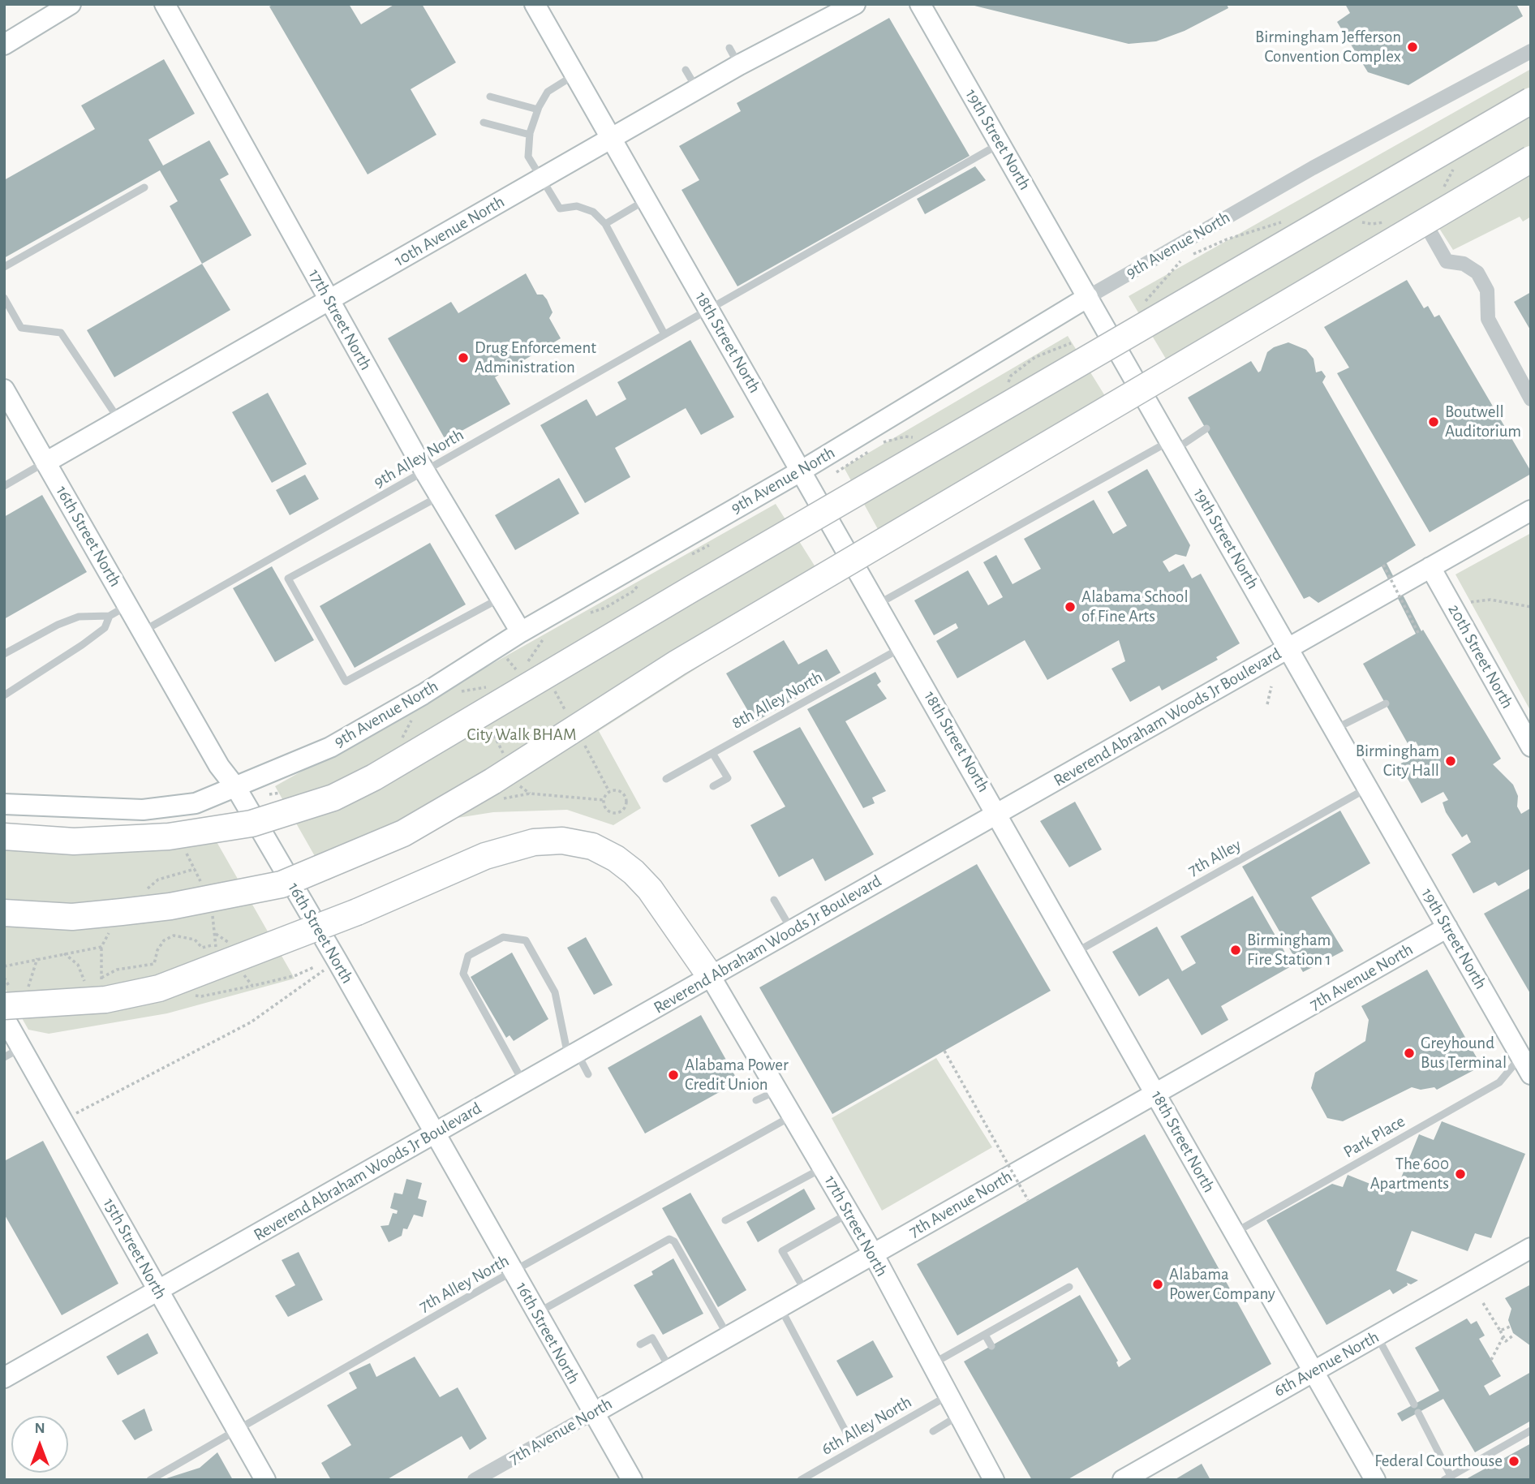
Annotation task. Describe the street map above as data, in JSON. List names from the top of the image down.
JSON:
{
  "streets": {
    "street": [
      "19th Street North",
      "10th Avenue North",
      "9th Avenue North",
      "17th Street North",
      "18th Street North",
      "16th Street North",
      "20th Street North",
      "Reverend Abraham Woods Jr Boulevard",
      "7th Avenue North",
      "15th Street North",
      "6th Avenue North"
    ],
    "lane": [
      "9th Alley North",
      "8th Alley North",
      "7th Alley",
      "Park Place",
      "7th Alley North",
      "6th Alley North"
    ]
  },
  "crossings": [
    ["19th Street North", "9th Avenue North"],
    ["19th Street North", "9th Alley North"],
    ["19th Street North", "Reverend Abraham Woods Jr Boulevard"],
    ["19th Street North", "7th Alley"],
    ["19th Street North", "7th Avenue North"],
    ["19th Street North", "Park Place"],
    ["10th Avenue North", "17th Street North"],
    ["10th Avenue North", "18th Street North"],
    ["10th Avenue North", "16th Street North"],
    ["9th Avenue North", "17th Street North"],
    ["9th Avenue North", "18th Street North"],
    ["9th Avenue North", "16th Street North"],
    ["17th Street North", "9th Alley North"],
    ["17th Street North", "Reverend Abraham Woods Jr Boulevard"],
    ["17th Street North", "7th Avenue North"],
    ["17th Street North", "7th Alley North"],
    ["17th Street North", "6th Alley North"],
    ["18th Street North", "9th Alley North"],
    ["18th Street North", "8th Alley North"],
    ["18th Street North", "Reverend Abraham Woods Jr Boulevard"],
    ["18th Street North", "7th Alley"],
    ["18th Street North", "7th Avenue North"],
    ["18th Street North", "Park Place"],
    ["18th Street North", "6th Avenue North"],
    ["9th Alley North", "16th Street North"],
    ["16th Street North", "Reverend Abraham Woods Jr Boulevard"],
    ["16th Street North", "7th Avenue North"],
    ["16th Street North", "7th Alley North"],
    ["20th Street North", "Reverend Abraham Woods Jr Boulevard"],
    ["Reverend Abraham Woods Jr Boulevard", "15th Street North"],
    ["15th Street North", "7th Alley North"]
  ],
  "parks": ["City Walk BHAM"],
  "places": [
    "Birmingham Jefferson Convention Complex",
    "Drug Enforcement Administration",
    "Boutwell Auditorium",
    "Alabama School of Fine Arts",
    "Birmingham City Hall",
    "Birmingham Fire Station 1",
    "Greyhound Bus Terminal",
    "Alabama Power Credit Union",
    "The 600 Apartments",
    "Alabama Power Company",
    "Federal Courthouse"
  ],
  "north": "top"
}
